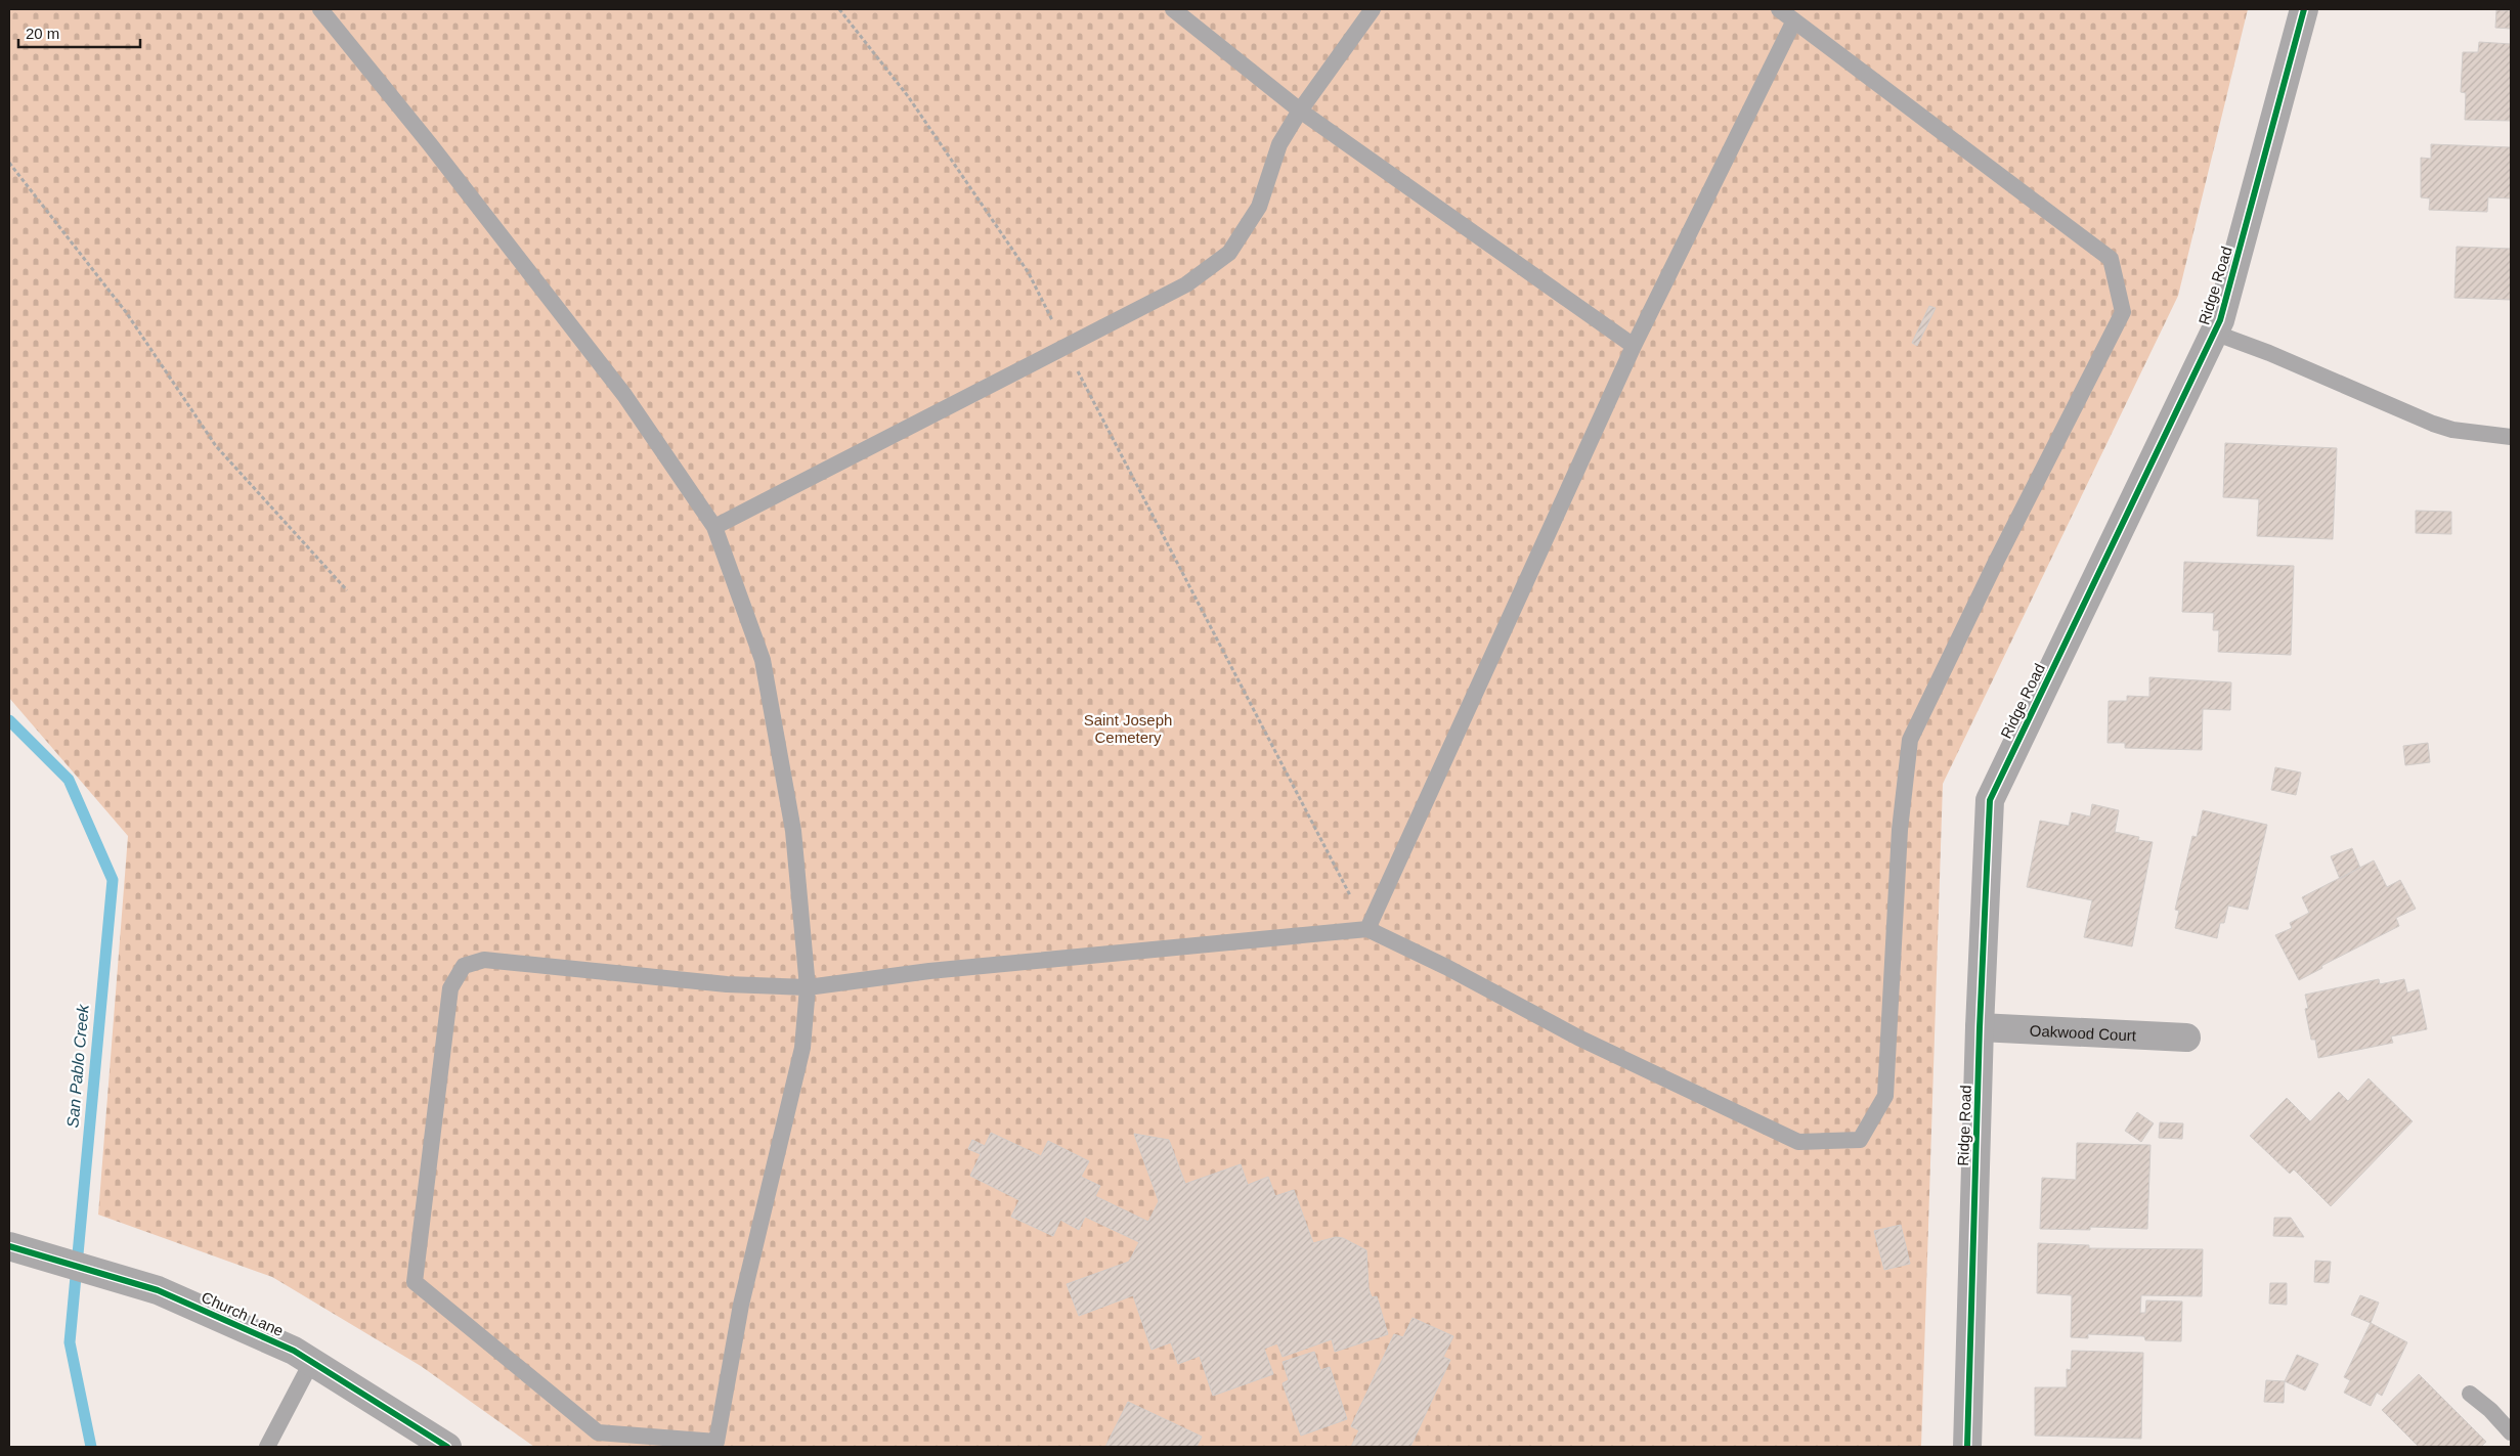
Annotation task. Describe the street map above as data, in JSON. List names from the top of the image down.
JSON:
{
  "streets": {
    "street": ["Ridge Road", "Oakwood Court", "Church Lane"]
  },
  "crossings": [
    ["Ridge Road", "Oakwood Court"]
  ],
  "water": ["San Pablo Creek"],
  "parks": ["Saint Joseph Cemetery"],
  "scale_bar": "20 m"
}
